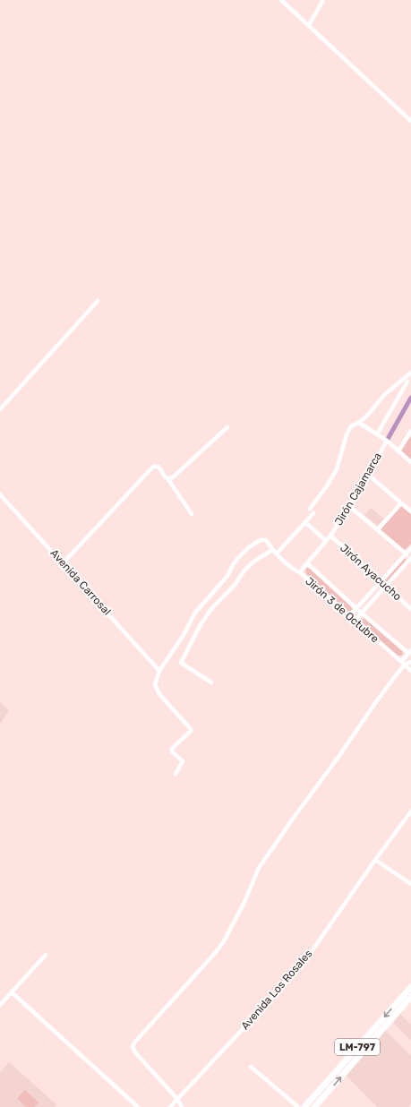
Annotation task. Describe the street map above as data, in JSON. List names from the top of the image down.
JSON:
{
  "streets": {
    "main road": ["LM-797"],
    "street": [
      "Jirón Cajamarca",
      "Jirón Ayacucho",
      "Avenida Carrosal",
      "Jirón 3 de Octubre",
      "Avenida Los Rosales"
    ]
  },
  "crossings": [
    ["Jirón Cajamarca", "Jirón Ayacucho"],
    ["Jirón Cajamarca", "Jirón 3 de Octubre"],
    ["Avenida Carrosal", "Jirón 3 de Octubre"]
  ]
}
